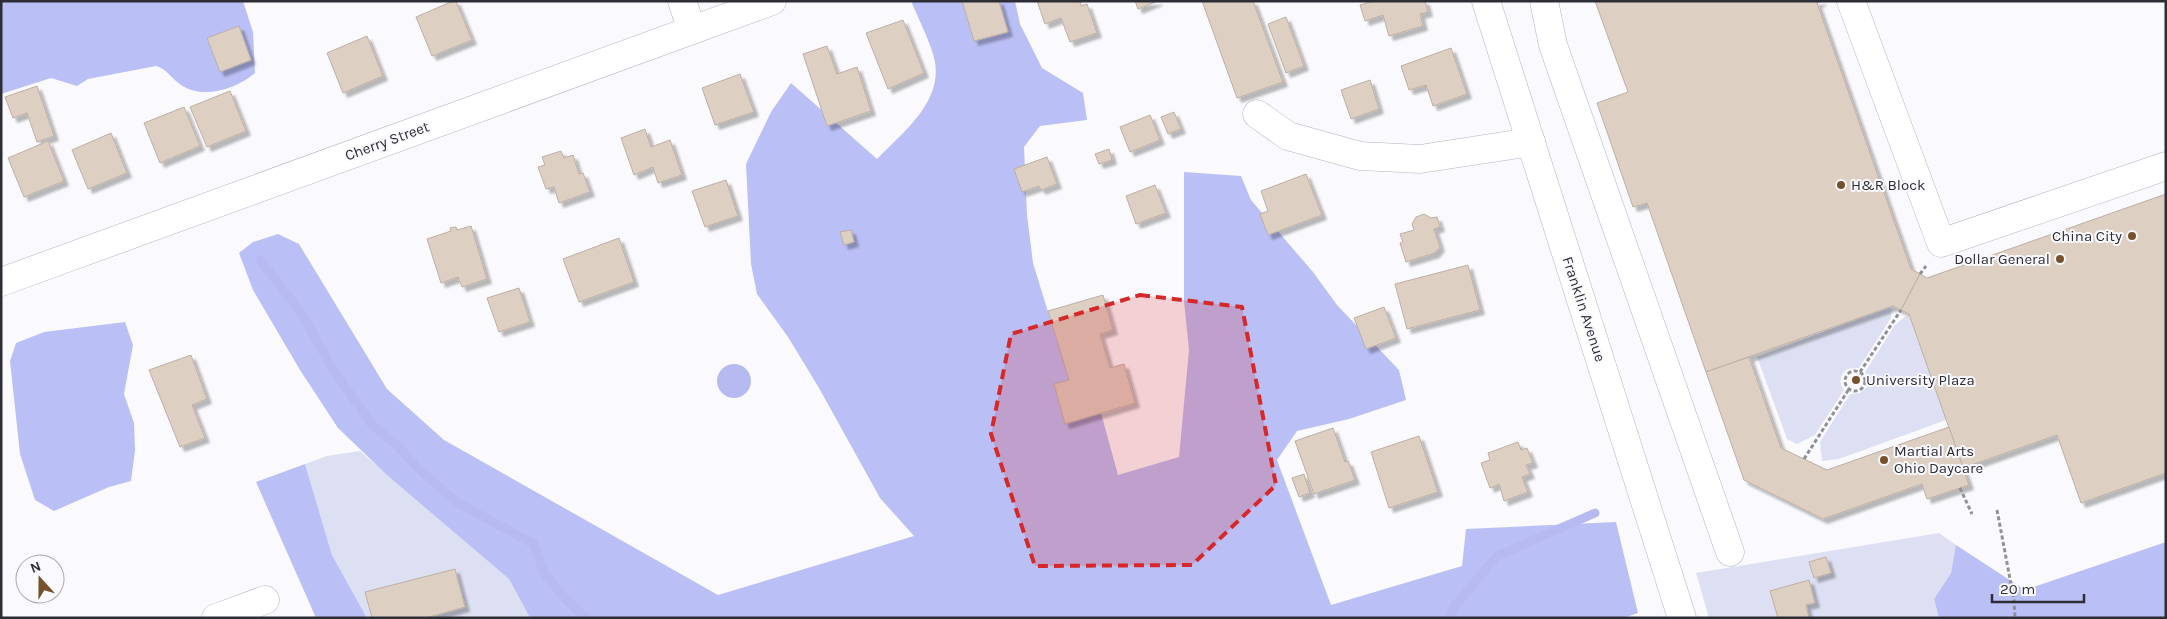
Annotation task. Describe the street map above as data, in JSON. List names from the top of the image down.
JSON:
{
  "streets": {
    "street": ["Cherry Street", "Franklin Avenue"]
  },
  "places": [
    "H&R Block",
    "China City",
    "Dollar General",
    "University Plaza",
    "Martial Arts Ohio Daycare"
  ],
  "scale_bar": "20 m",
  "north": "top"
}
